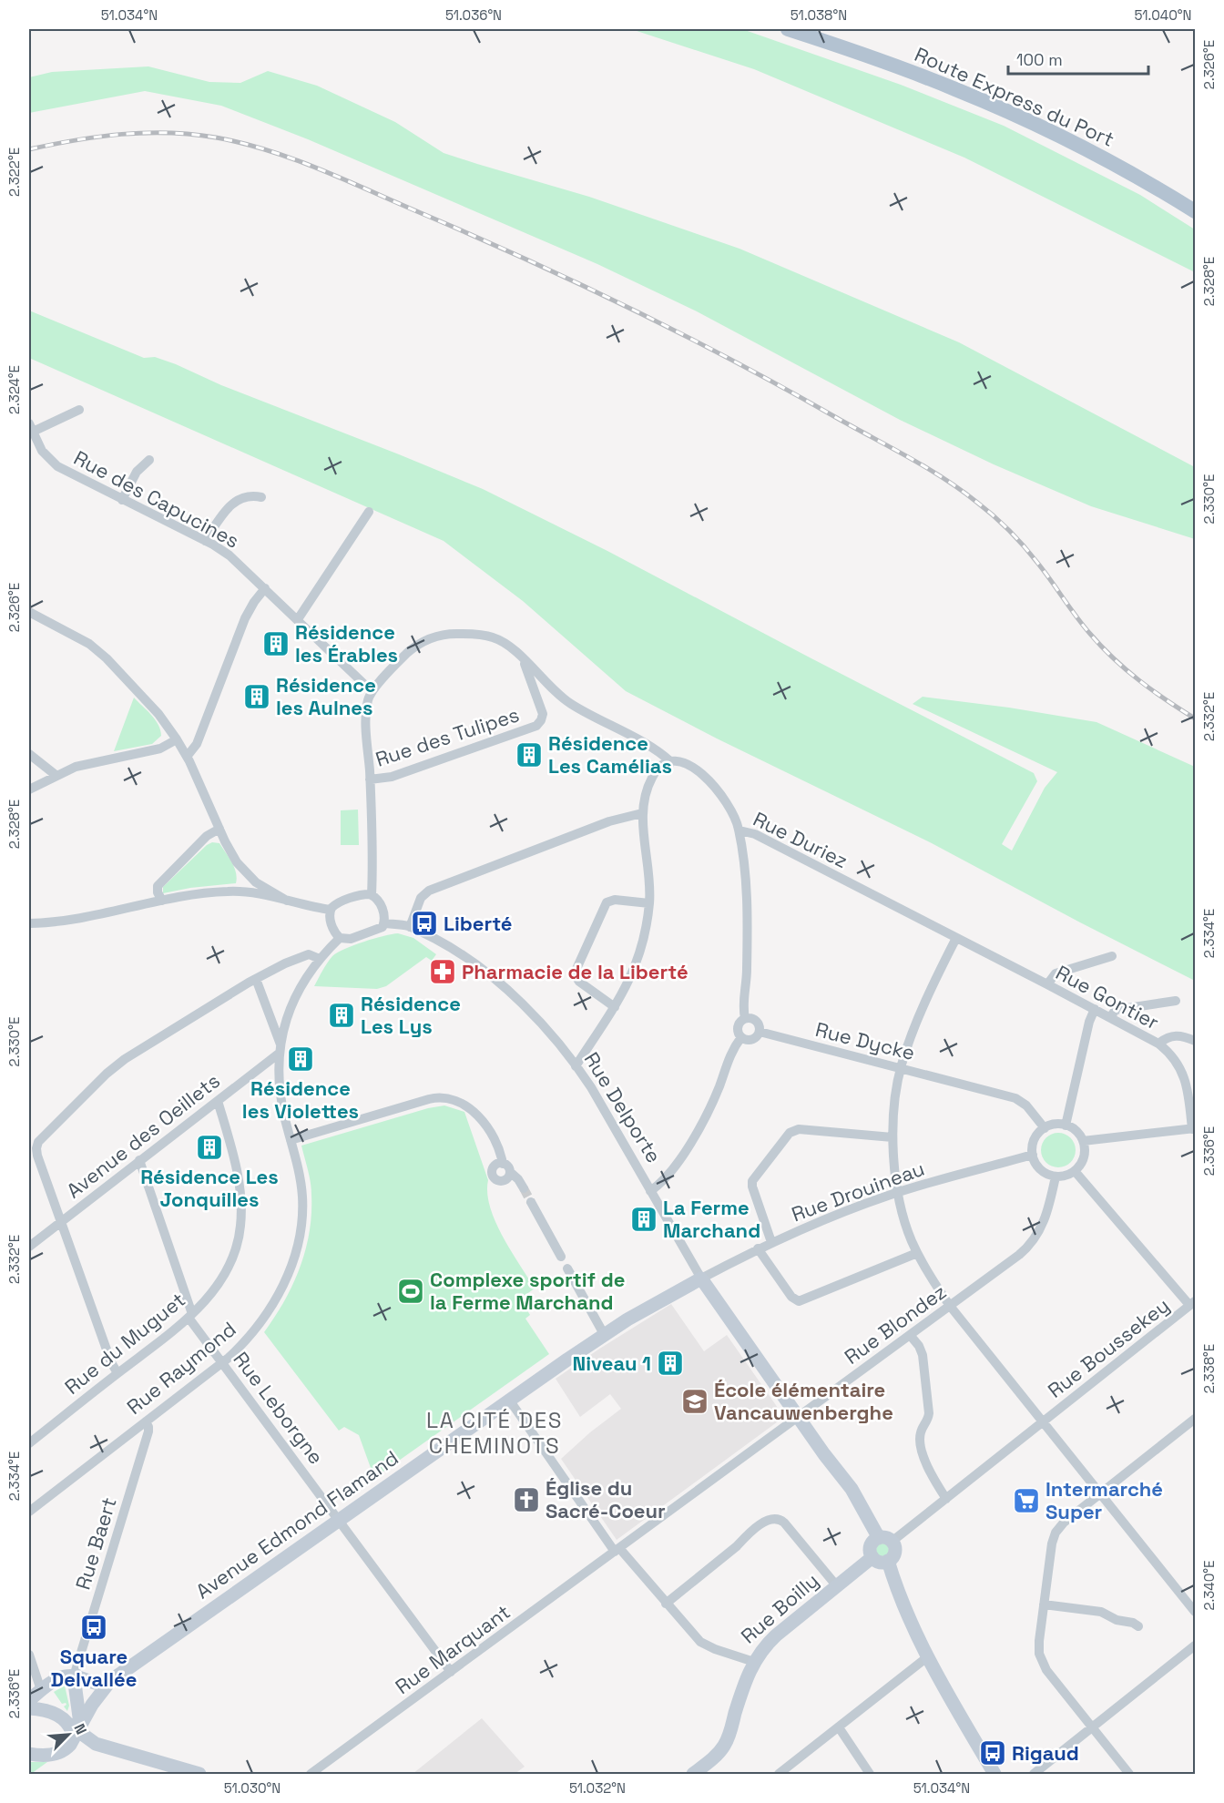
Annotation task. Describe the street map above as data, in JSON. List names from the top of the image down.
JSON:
{
  "streets": {
    "main road": ["Route Express du Port"],
    "street": [
      "Rue des Capucines",
      "Rue des Tulipes",
      "Rue Duriez",
      "Rue Gontier",
      "Rue Dycke",
      "Rue Delporte",
      "Avenue des Oeillets",
      "Rue Drouineau",
      "Rue Blondez",
      "Rue du Muguet",
      "Rue Boussekey",
      "Rue Raymond",
      "Rue Leborgne",
      "Avenue Edmond Flamand",
      "Rue Baert",
      "Rue Boilly",
      "Rue Marquant"
    ]
  },
  "crossings": [
    ["Rue Duriez", "Rue Gontier"],
    ["Rue Dycke", "Rue Drouineau"],
    ["Rue Dycke", "Rue Blondez"],
    ["Rue Delporte", "Rue Drouineau"],
    ["Rue Delporte", "Rue Blondez"],
    ["Rue Delporte", "Rue Raymond"],
    ["Rue Delporte", "Avenue Edmond Flamand"],
    ["Rue Delporte", "Rue Boilly"],
    ["Avenue des Oeillets", "Rue du Muguet"],
    ["Avenue des Oeillets", "Rue Raymond"],
    ["Avenue des Oeillets", "Rue Leborgne"],
    ["Rue Drouineau", "Rue Blondez"],
    ["Rue Drouineau", "Avenue Edmond Flamand"],
    ["Rue Blondez", "Rue Boilly"],
    ["Rue Blondez", "Rue Marquant"],
    ["Rue du Muguet", "Rue Leborgne"],
    ["Rue Raymond", "Rue Leborgne"],
    ["Rue Raymond", "Rue Baert"],
    ["Rue Leborgne", "Avenue Edmond Flamand"],
    ["Rue Leborgne", "Rue Marquant"],
    ["Avenue Edmond Flamand", "Rue Boilly"],
    ["Rue Boilly", "Rue Marquant"]
  ],
  "districts": ["LA CITÉ DES CHEMINOTS"],
  "places": {
    "building": [
      "Résidence les Érables",
      "Résidence les Aulnes",
      "Résidence Les Camélias",
      "Résidence Les Lys",
      "Résidence les Violettes",
      "Résidence Les Jonquilles",
      "La Ferme Marchand",
      "Niveau 1"
    ],
    "bus stop": ["Liberté", "Square Delvallée", "Rigaud"],
    "pharmacy": ["Pharmacie de la Liberté"],
    "sports": ["Complexe sportif de la Ferme Marchand"],
    "school or university": ["École élémentaire Vancauwenberghe"],
    "church": ["Église du Sacré-Coeur"],
    "supermarket": ["Intermarché Super"]
  },
  "scale_bar": "100 m",
  "north": "top right",
  "coordinates": [
    "51.034°N",
    "51.036°N",
    "51.038°N",
    "51.040°N",
    "2.326°E",
    "2.322°E",
    "2.328°E",
    "2.324°E",
    "2.330°E",
    "2.332°E",
    "2.334°E",
    "2.336°E",
    "2.338°E",
    "2.340°E",
    "51.030°N",
    "51.032°N"
  ]
}
